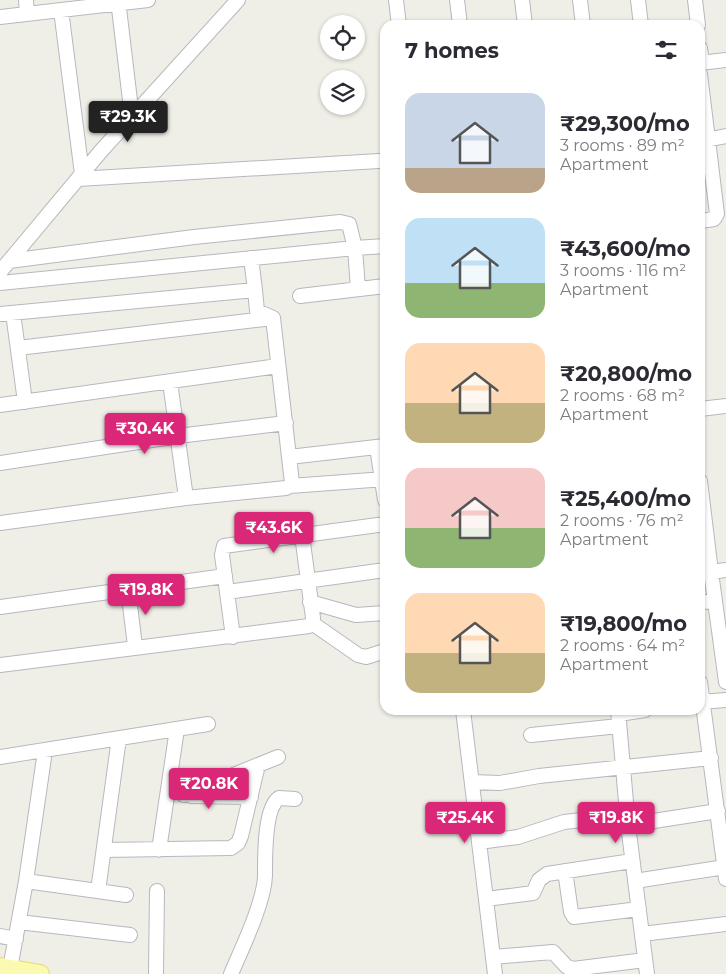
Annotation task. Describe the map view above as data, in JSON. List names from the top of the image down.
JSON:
{
  "page": {
    "heading": "7 homes",
    "list": [
      {
        "name": "₹29,300/mo",
        "note": "3 rooms · 89 m² · Apartment"
      },
      {
        "name": "₹43,600/mo",
        "note": "3 rooms · 116 m² · Apartment"
      },
      {
        "name": "₹20,800/mo",
        "note": "2 rooms · 68 m² · Apartment"
      },
      {
        "name": "₹25,400/mo",
        "note": "2 rooms · 76 m² · Apartment"
      },
      {
        "name": "₹19,800/mo",
        "note": "2 rooms · 64 m² · Apartment"
      }
    ],
    "price": [
      "₹29.3K",
      "₹30.4K",
      "₹43.6K",
      "₹19.8K",
      "₹20.8K",
      "₹25.4K",
      "₹19.8K"
    ]
  }
}
